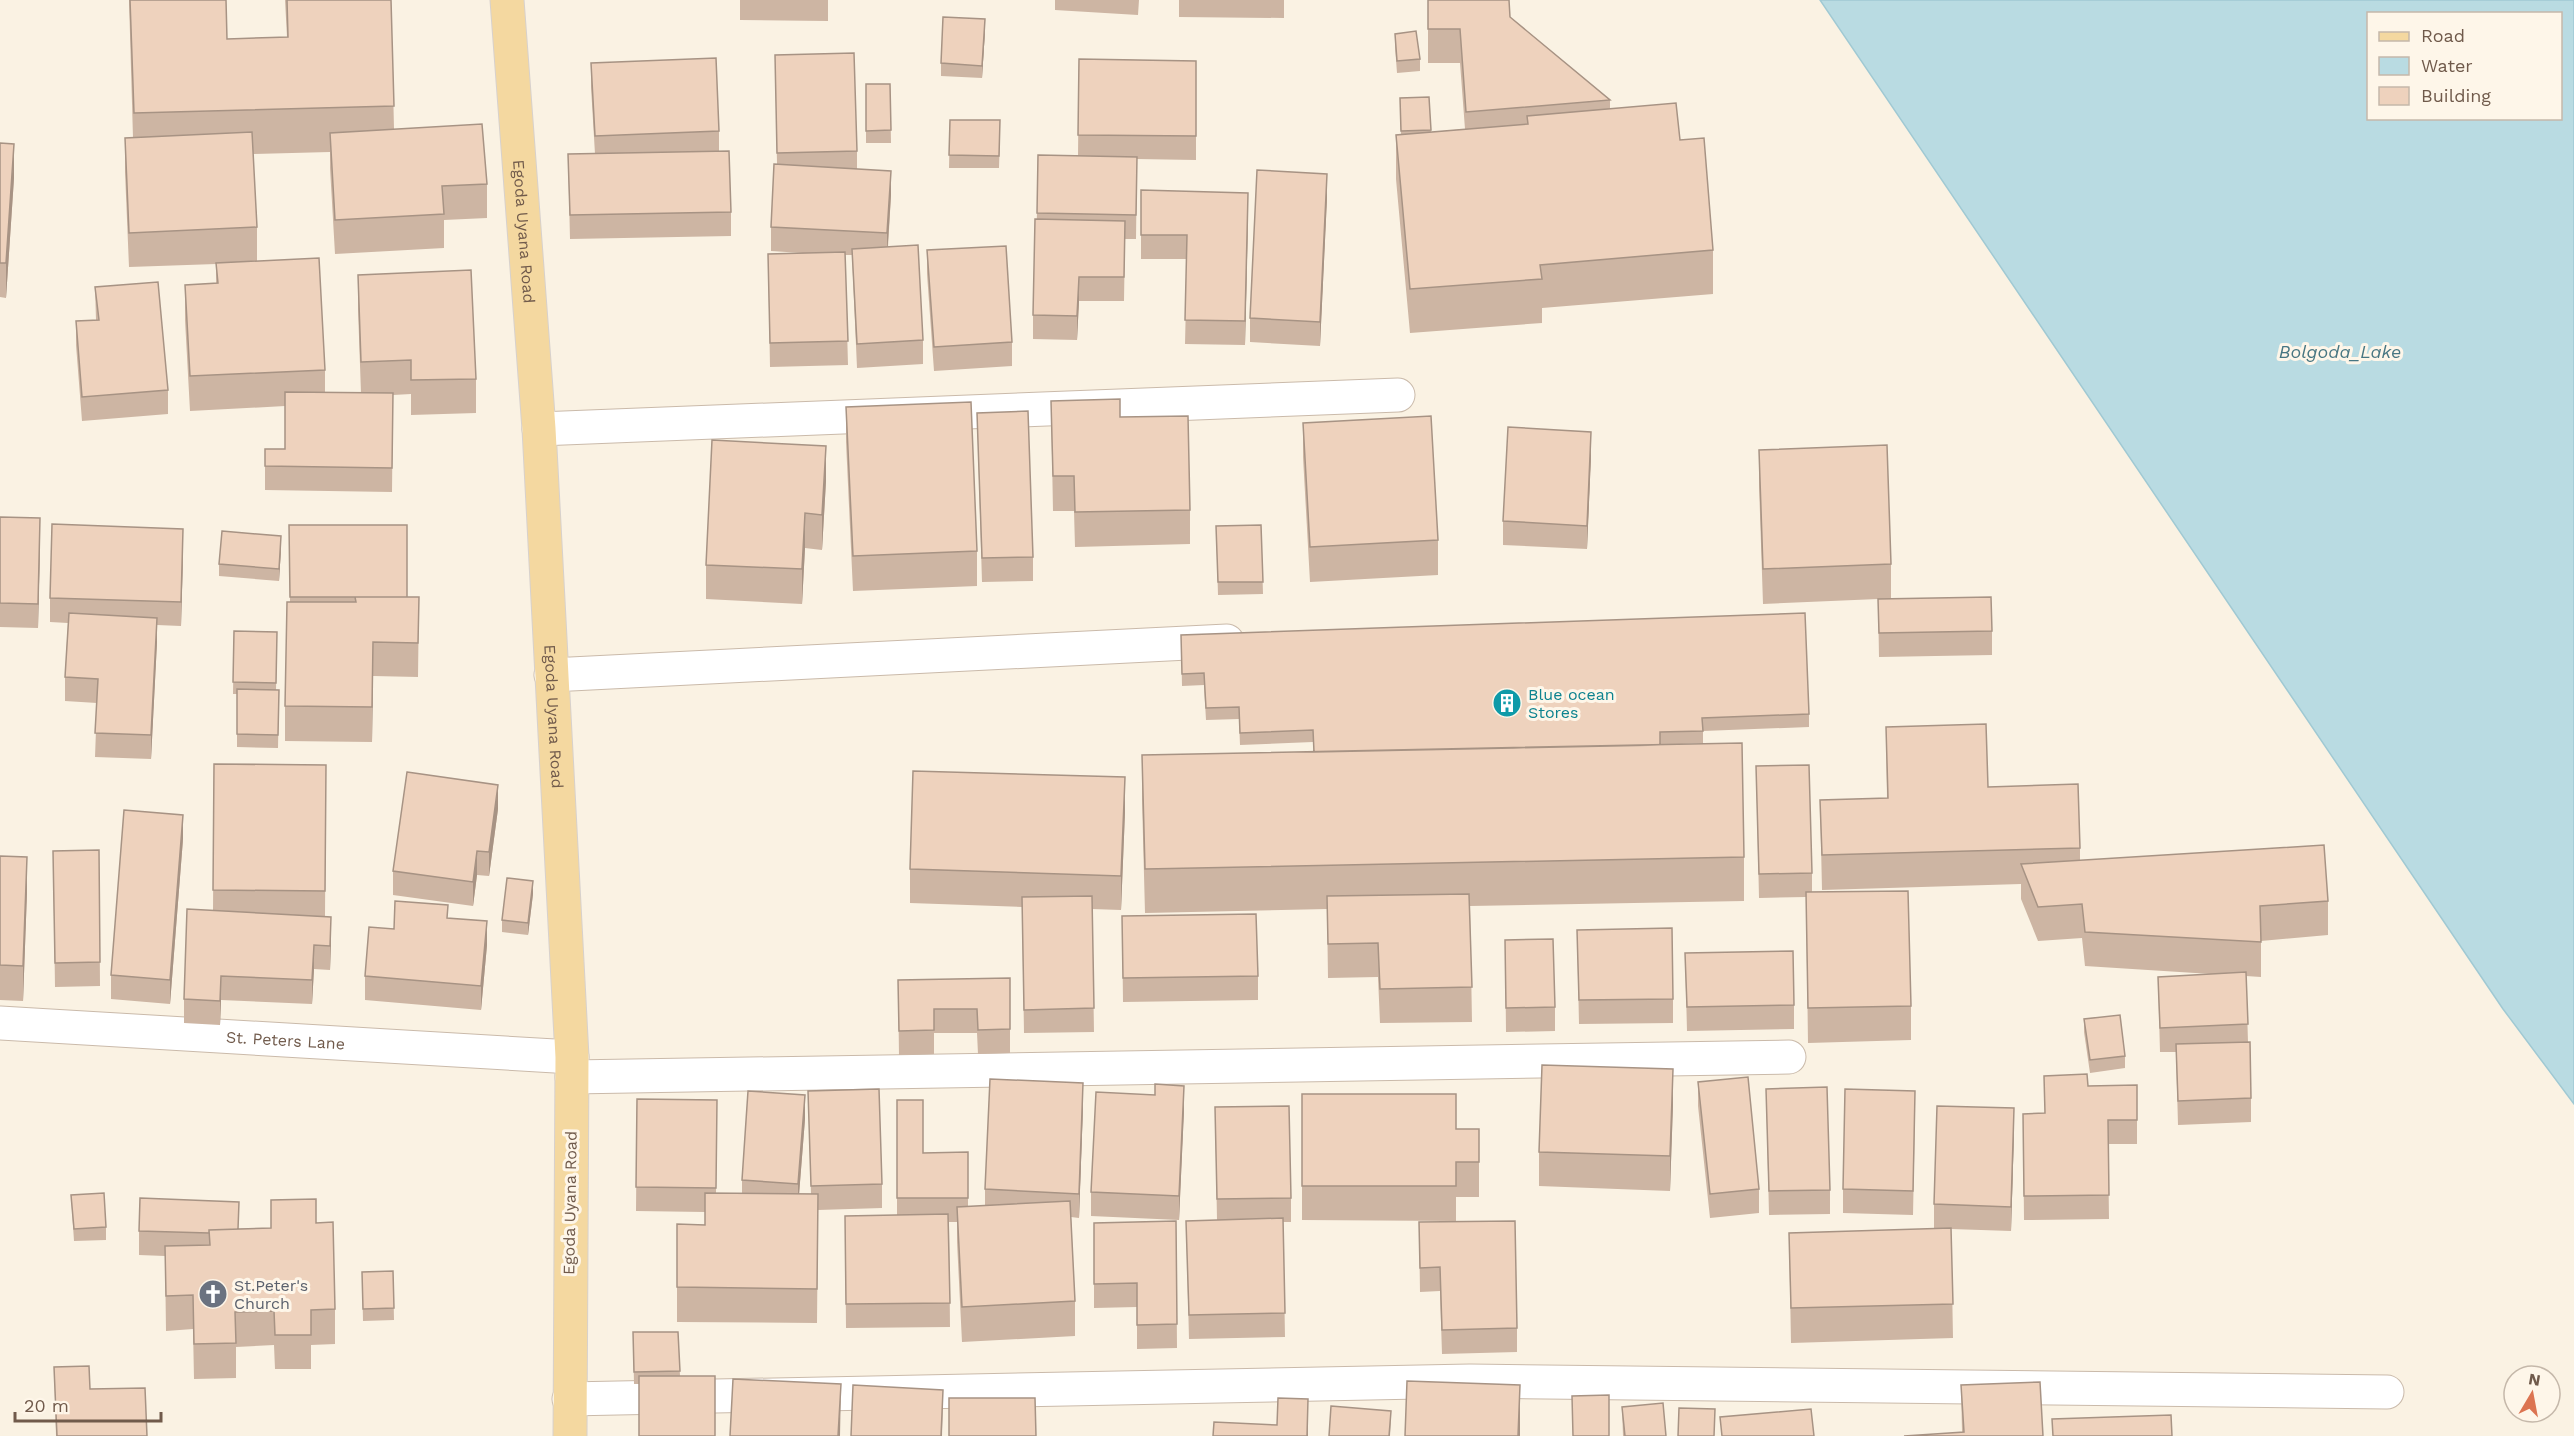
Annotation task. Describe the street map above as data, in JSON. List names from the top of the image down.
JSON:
{
  "streets": {
    "main road": ["Egoda Uyana Road"],
    "street": ["St. Peters Lane"]
  },
  "crossings": [
    ["Egoda Uyana Road", "St. Peters Lane"]
  ],
  "water": ["Bolgoda_Lake"],
  "places": {
    "building": ["Blue ocean Stores"],
    "church": ["St.Peter's Church"]
  },
  "legend": ["Road", "Water", "Building"],
  "scale_bar": "20 m",
  "north": "top"
}
